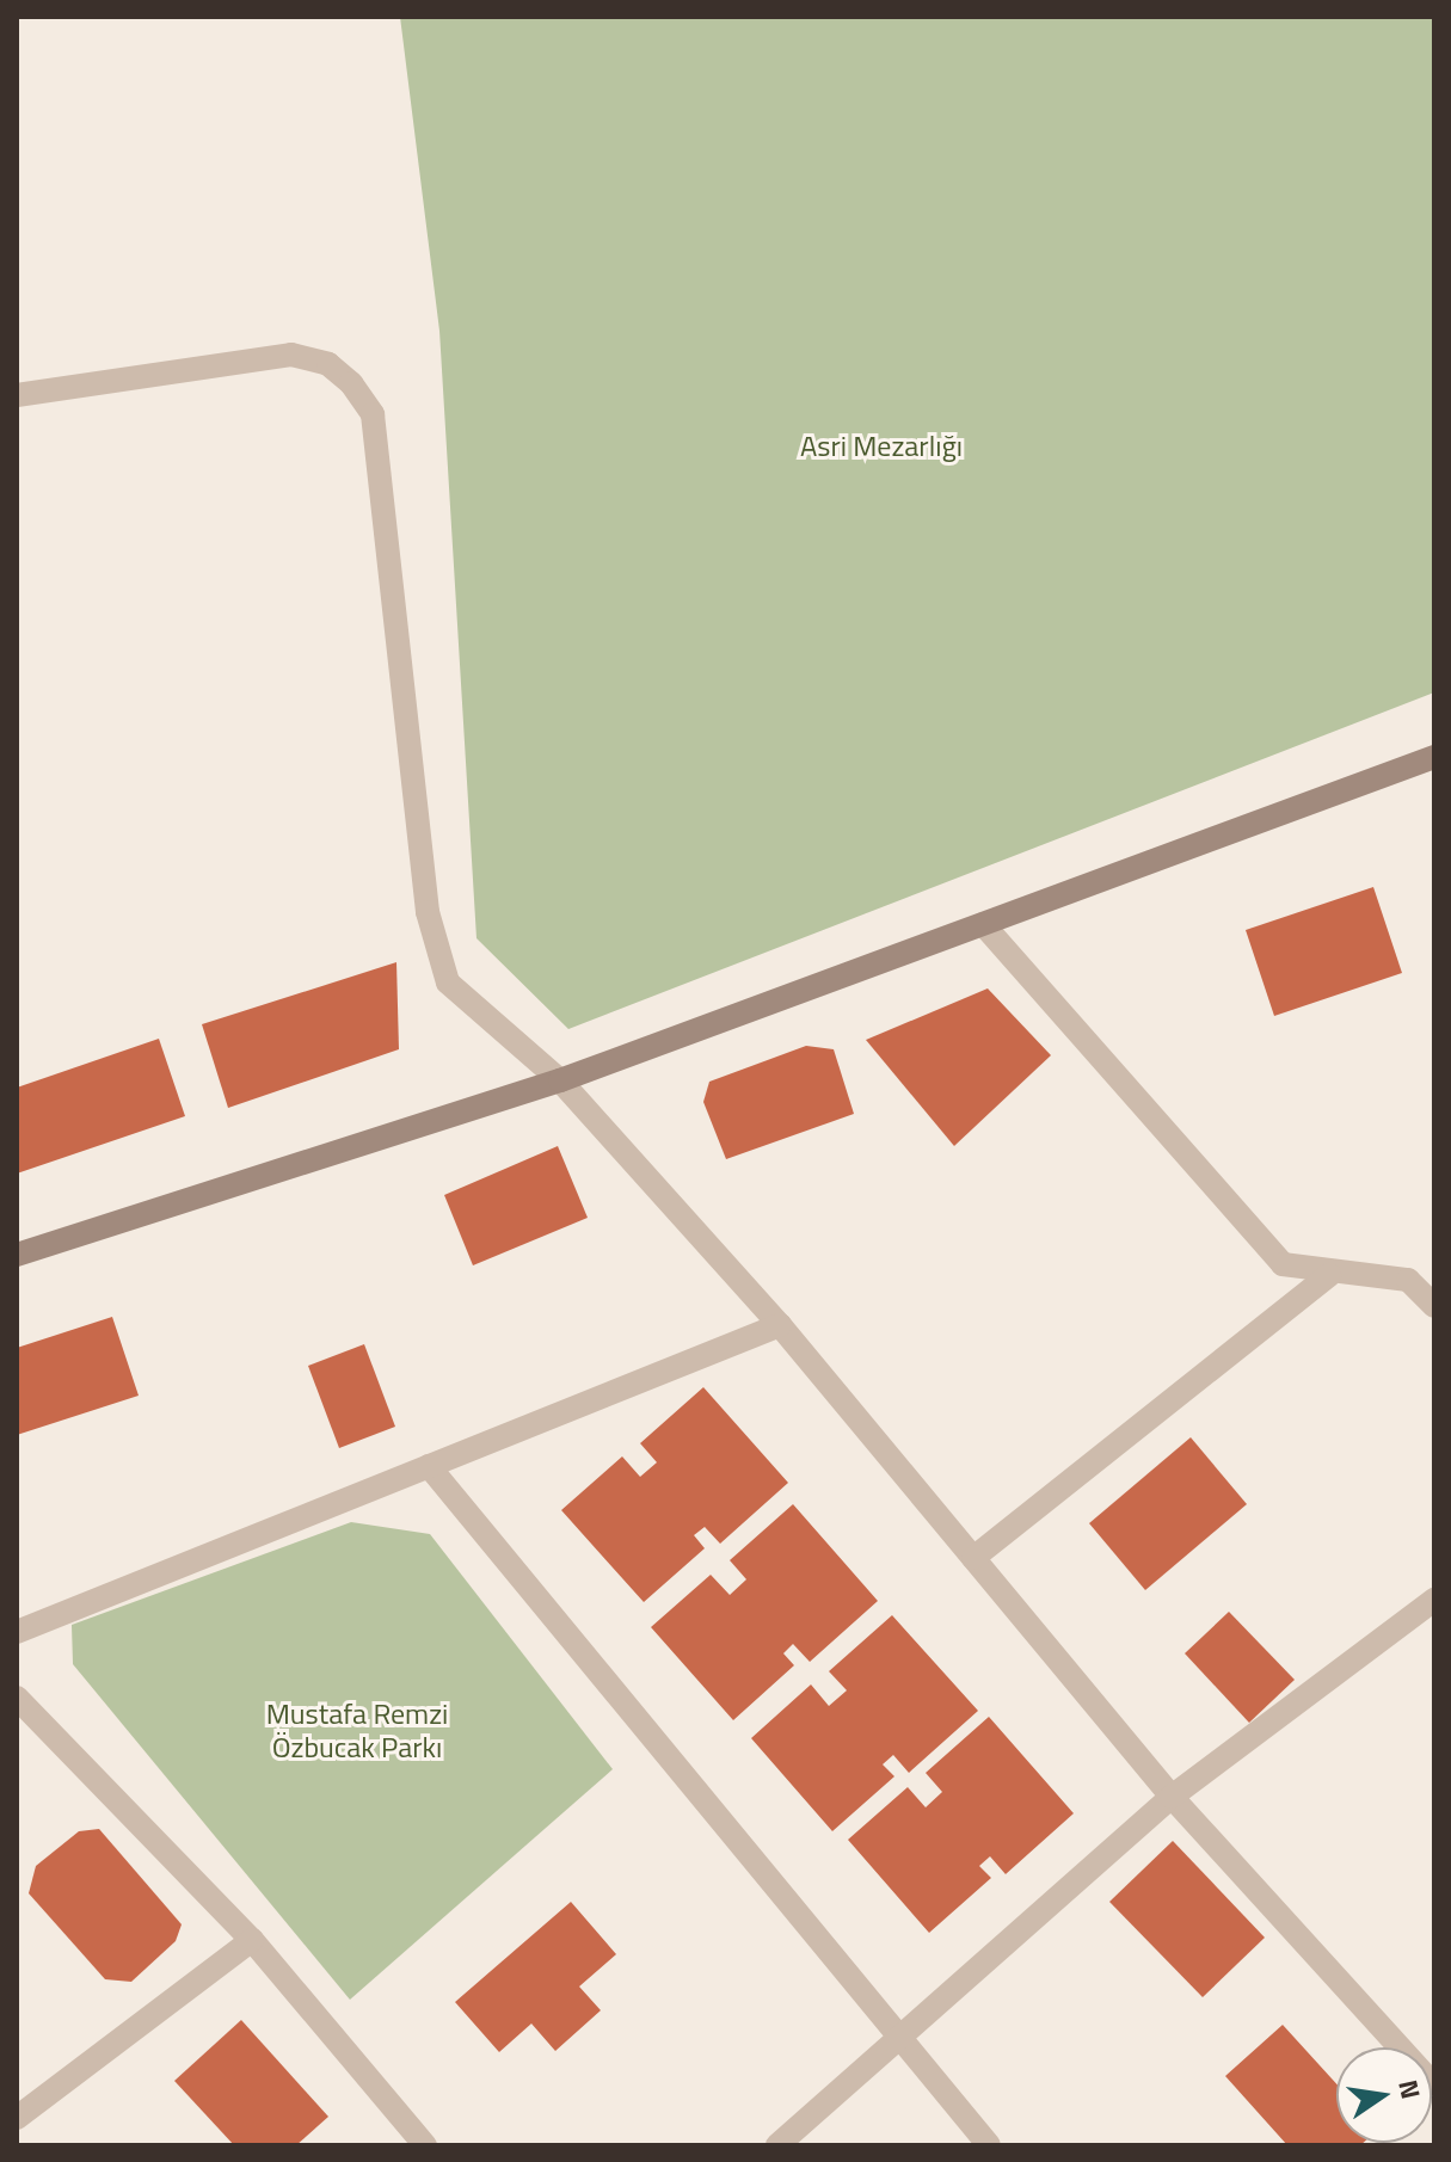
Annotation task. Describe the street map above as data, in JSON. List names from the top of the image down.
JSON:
{
  "parks": ["Asri Mezarlığı", "Mustafa Remzi Özbucak Parkı"],
  "north": "right"
}
